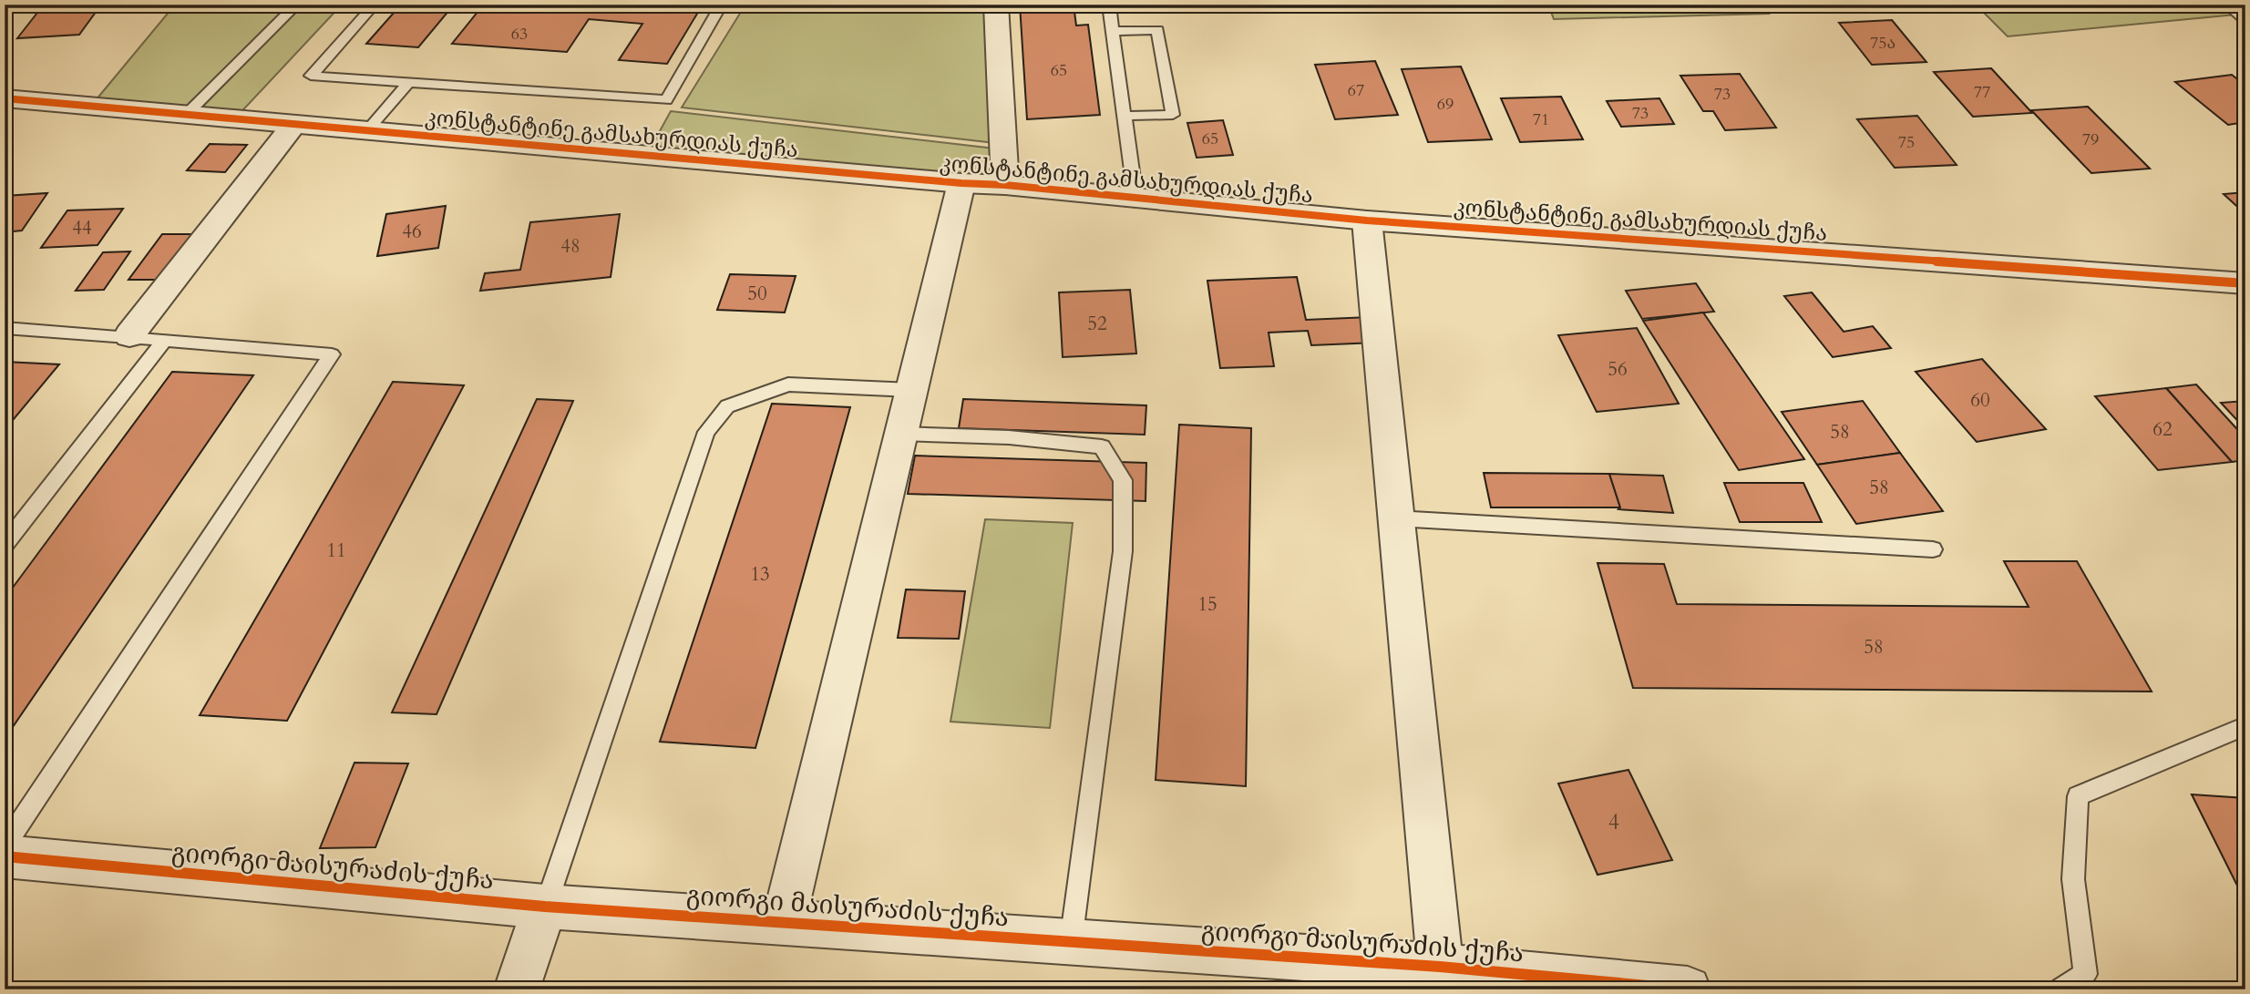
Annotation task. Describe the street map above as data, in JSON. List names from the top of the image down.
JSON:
{
  "streets": {
    "street": ["კონსტანტინე გამსახურდიას ქუჩა", "გიორგი მაისურაძის ქუჩა"]
  },
  "house_numbers": [
    "63",
    "75ა",
    "65",
    "67",
    "77",
    "73",
    "69",
    "73",
    "71",
    "65",
    "79",
    "75",
    "44",
    "46",
    "48",
    "50",
    "52",
    "56",
    "60",
    "62",
    "58",
    "58",
    "11",
    "13",
    "15",
    "58",
    "4"
  ]
}
